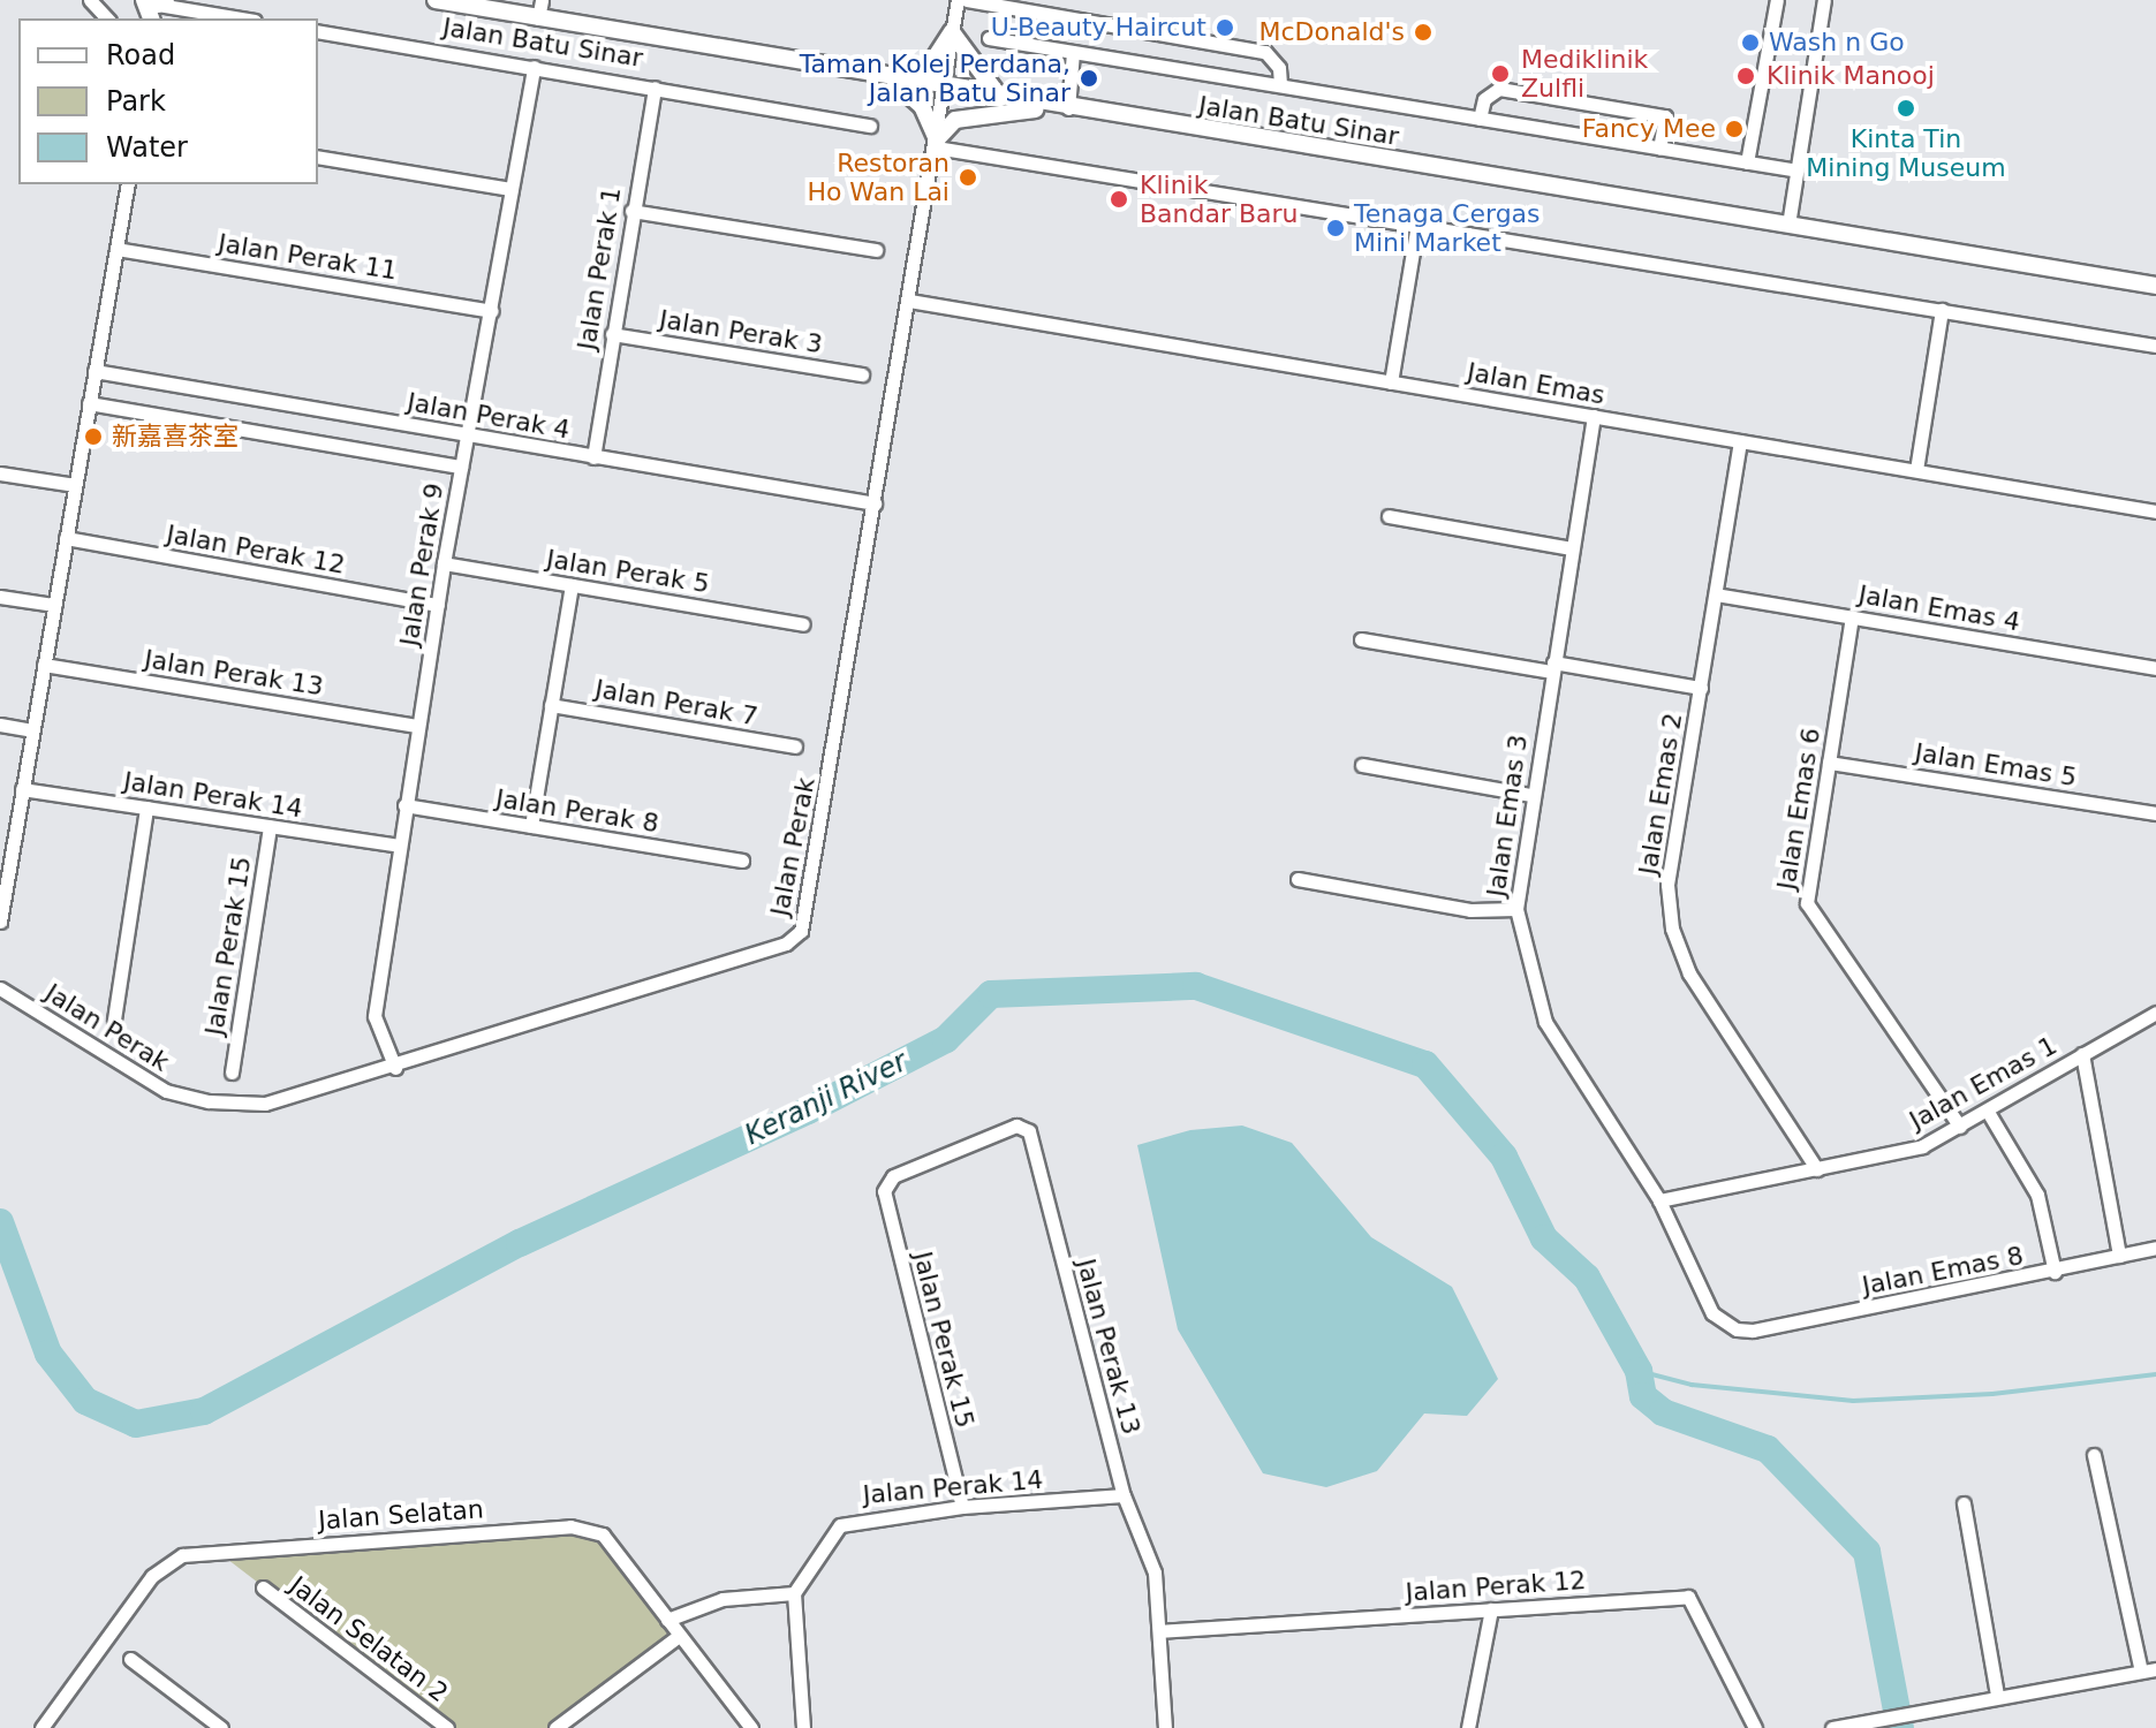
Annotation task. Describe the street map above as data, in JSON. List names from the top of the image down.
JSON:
{
  "streets": {
    "street": [
      "Jalan Batu Sinar",
      "Jalan Perak 11",
      "Jalan Perak 1",
      "Jalan Perak 3",
      "Jalan Emas",
      "Jalan Perak 4",
      "Jalan Perak 12",
      "Jalan Perak 9",
      "Jalan Perak 5",
      "Jalan Emas 4",
      "Jalan Perak 13",
      "Jalan Perak 7",
      "Jalan Emas 5",
      "Jalan Emas 2",
      "Jalan Perak 14",
      "Jalan Emas 6",
      "Jalan Perak 8",
      "Jalan Emas 3",
      "Jalan Perak",
      "Jalan Perak 15",
      "Jalan Emas 1",
      "Jalan Emas 8",
      "Jalan Selatan",
      "Jalan Selatan 2"
    ]
  },
  "crossings": [
    ["Jalan Batu Sinar", "Jalan Perak 1"],
    ["Jalan Batu Sinar", "Jalan Perak 9"],
    ["Jalan Batu Sinar", "Jalan Perak"],
    ["Jalan Perak 11", "Jalan Perak 9"],
    ["Jalan Perak 1", "Jalan Perak 3"],
    ["Jalan Perak 1", "Jalan Perak 4"],
    ["Jalan Emas", "Jalan Emas 2"],
    ["Jalan Emas", "Jalan Emas 3"],
    ["Jalan Emas", "Jalan Perak"],
    ["Jalan Perak 4", "Jalan Perak 9"],
    ["Jalan Perak 4", "Jalan Perak"],
    ["Jalan Perak 12", "Jalan Perak 9"],
    ["Jalan Perak 12", "Jalan Perak 13"],
    ["Jalan Perak 9", "Jalan Perak 5"],
    ["Jalan Perak 9", "Jalan Perak 13"],
    ["Jalan Perak 9", "Jalan Perak 14"],
    ["Jalan Perak 9", "Jalan Perak 8"],
    ["Jalan Perak 9", "Jalan Perak"],
    ["Jalan Emas 4", "Jalan Emas 2"],
    ["Jalan Emas 4", "Jalan Emas 6"],
    ["Jalan Perak 13", "Jalan Perak 14"],
    ["Jalan Perak 13", "Jalan Perak 15"],
    ["Jalan Emas 5", "Jalan Emas 6"],
    ["Jalan Emas 2", "Jalan Emas 1"],
    ["Jalan Perak 14", "Jalan Perak 15"],
    ["Jalan Emas 6", "Jalan Emas 1"],
    ["Jalan Emas 3", "Jalan Emas 1"],
    ["Jalan Emas 3", "Jalan Emas 8"]
  ],
  "water": ["Keranji River"],
  "places": [
    "U-Beauty Haircut",
    "McDonald's",
    "Wash n Go",
    "Mediklinik Zulfli",
    "Klinik Manooj",
    "Taman Kolej Perdana, Jalan Batu Sinar",
    "Kinta Tin Mining Museum",
    "Fancy Mee",
    "Restoran Ho Wan Lai",
    "Klinik Bandar Baru",
    "Tenaga Cergas Mini Market",
    "新嘉喜茶室"
  ],
  "legend": ["Road", "Park", "Water"]
}
